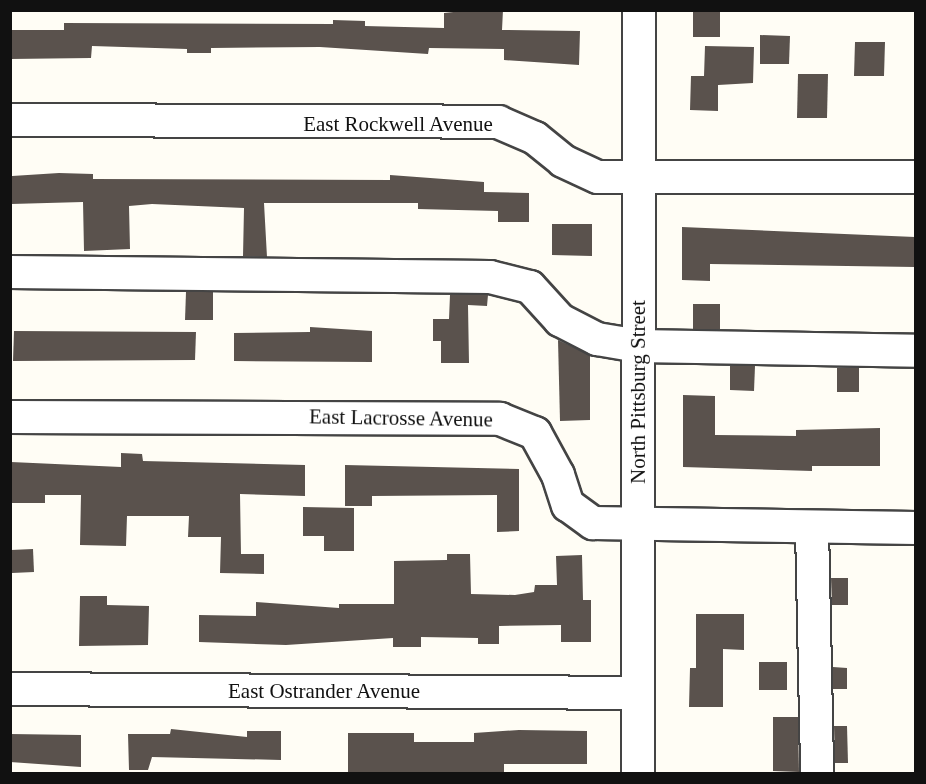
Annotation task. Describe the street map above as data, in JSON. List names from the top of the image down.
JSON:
{
  "streets": {
    "street": [
      "East Rockwell Avenue",
      "North Pittsburg Street",
      "East Lacrosse Avenue",
      "East Ostrander Avenue"
    ]
  },
  "crossings": [
    ["East Rockwell Avenue", "North Pittsburg Street"],
    ["North Pittsburg Street", "East Lacrosse Avenue"],
    ["North Pittsburg Street", "East Ostrander Avenue"]
  ]
}
